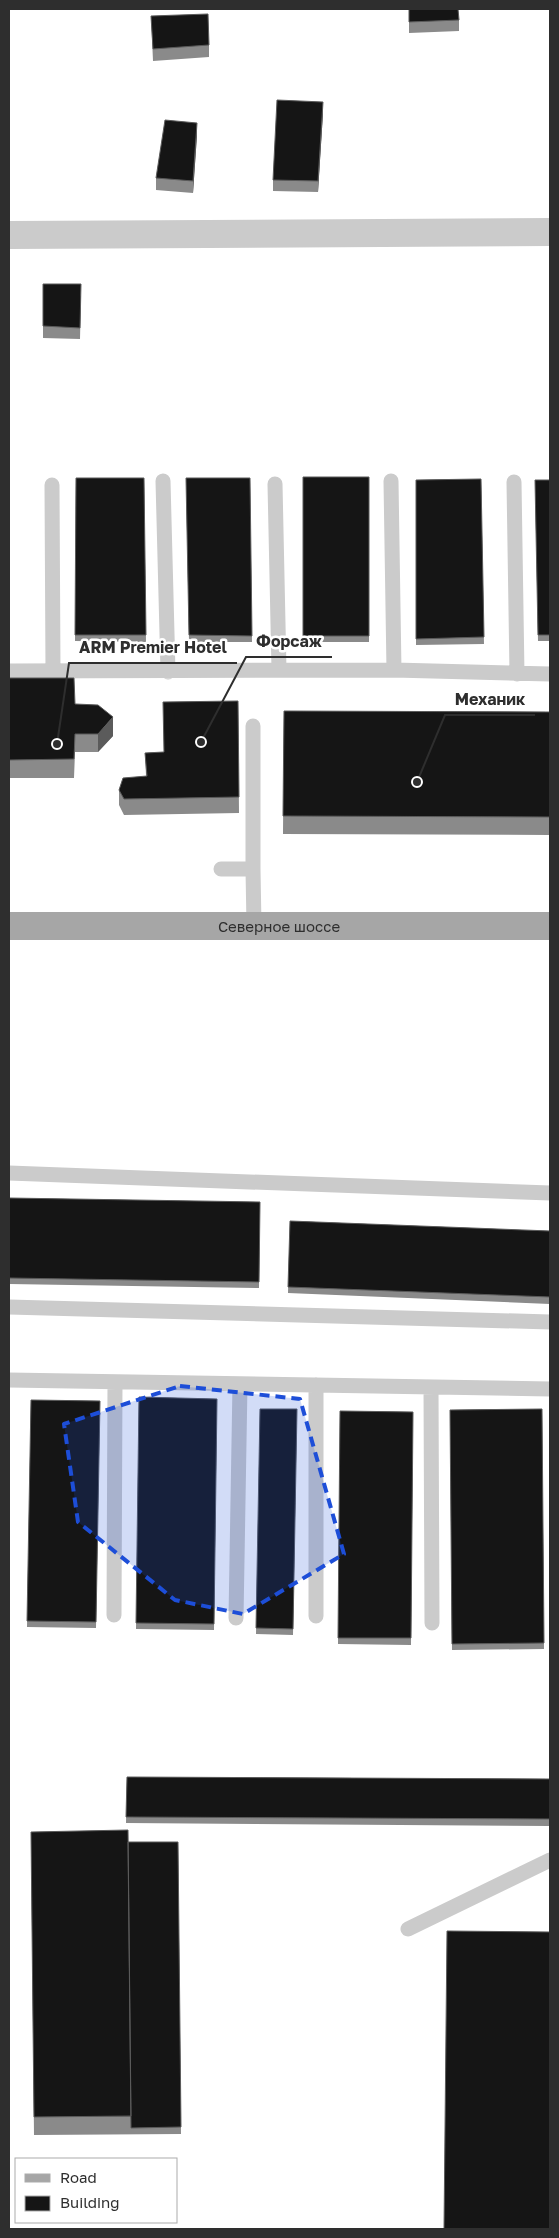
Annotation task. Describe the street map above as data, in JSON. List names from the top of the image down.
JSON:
{
  "streets": {
    "main road": ["Северное шоссе"]
  },
  "places": ["Форсаж", "ARM Premier Hotel", "Механик"],
  "legend": ["Road", "Building"]
}
